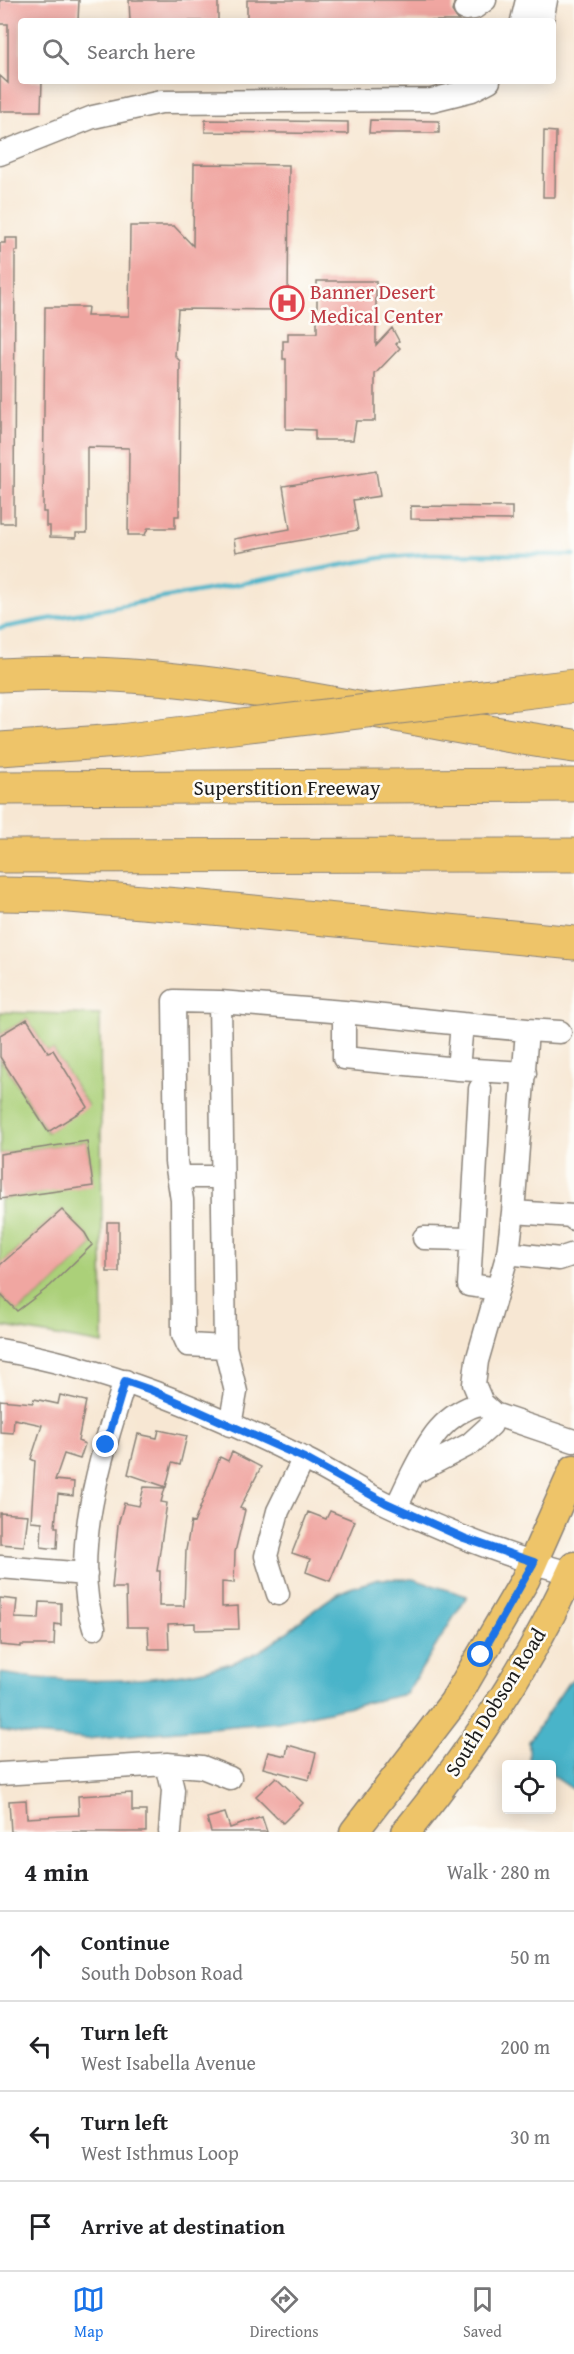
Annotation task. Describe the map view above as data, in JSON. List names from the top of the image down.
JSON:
{
  "streets": {
    "highway": ["Superstition Freeway"],
    "main road": ["South Dobson Road"]
  },
  "places": {
    "hospital": ["Banner Desert Medical Center"]
  },
  "page": {
    "search": "Search here",
    "heading": ["4 min", "Walk · 280 m"],
    "list": [
      ["Continue", "South Dobson Road", "50 m"],
      ["Turn left", "West Isabella Avenue", "200 m"],
      ["Turn left", "West Isthmus Loop", "30 m"],
      "Arrive at destination"
    ],
    "nav": ["Map", "Directions", "Saved"]
  }
}
